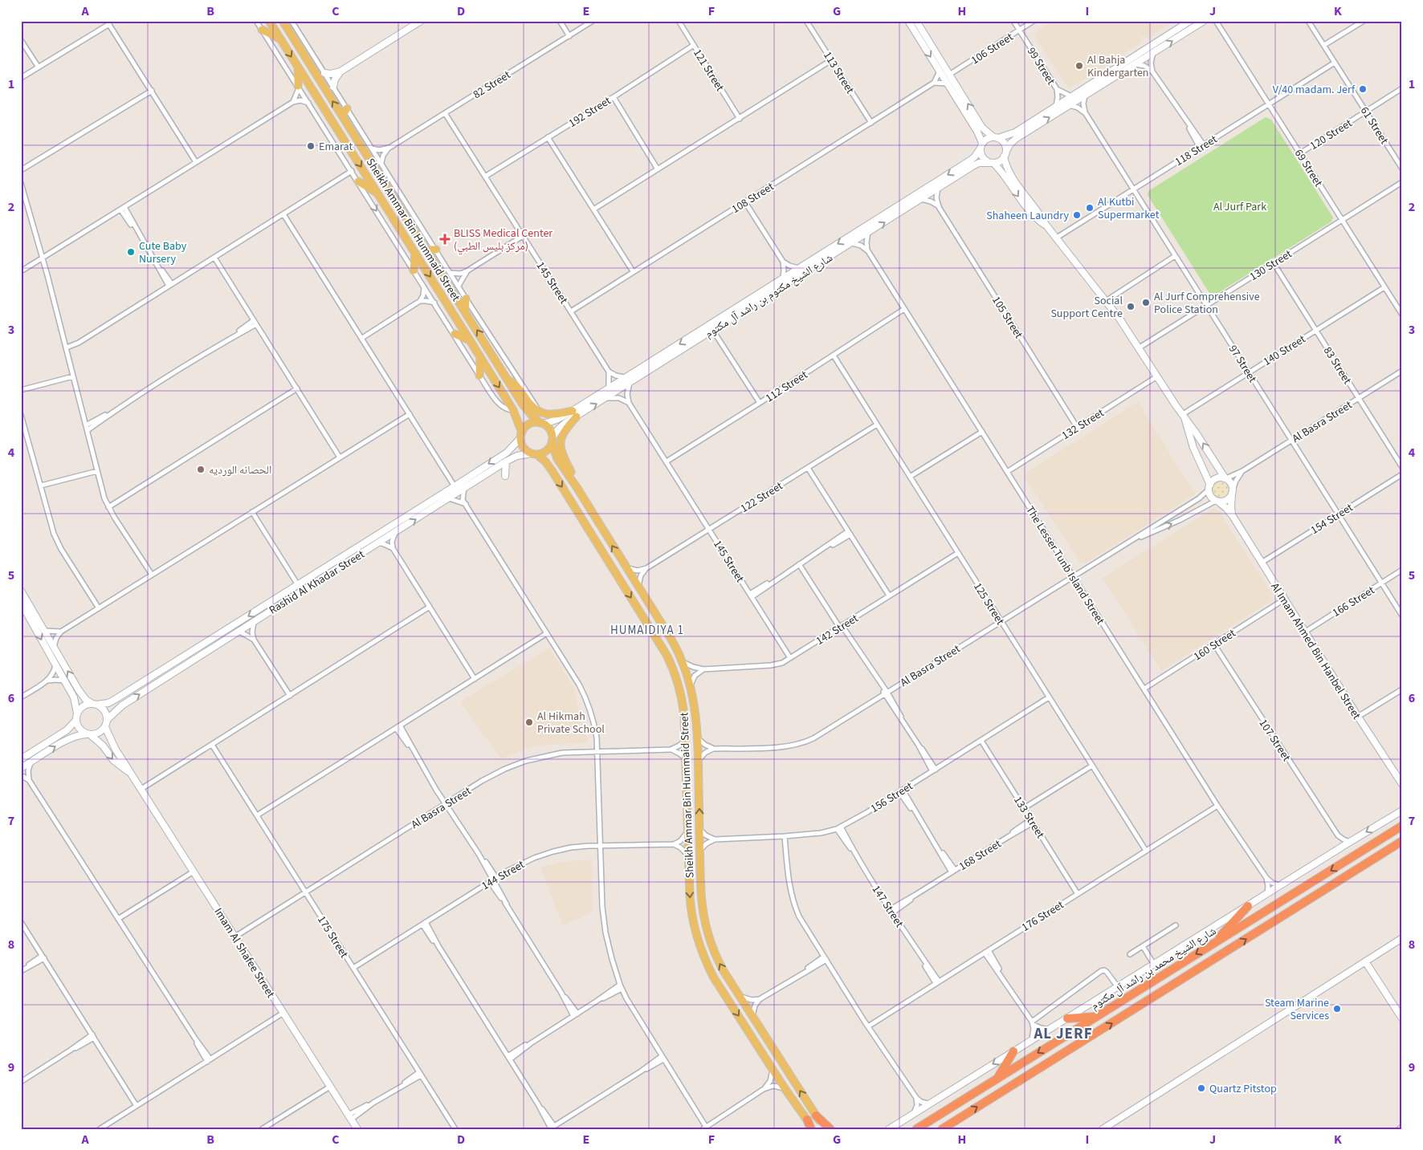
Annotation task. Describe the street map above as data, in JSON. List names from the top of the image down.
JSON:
{
  "streets": {
    "highway": ["شارع الشيخ محمد بن راشد آل مكتوم"],
    "main road": ["Sheikh Ammar Bin Hummaid Street"],
    "street": [
      "106 Street",
      "99 Street",
      "121 Street",
      "113 Street",
      "82 Street",
      "192 Street",
      "61 Street",
      "120 Street",
      "118 Street",
      "69 Street",
      "108 Street",
      "130 Street",
      "145 Street",
      "شارع الشيخ مكتوم بن راشد آل مكتوم",
      "105 Street",
      "140 Street",
      "97 Street",
      "83 Street",
      "112 Street",
      "Al Basra Street",
      "132 Street",
      "122 Street",
      "154 Street",
      "The Lesser Tunb Island Street",
      "Rashid Al Khadar Street",
      "166 Street",
      "125 Street",
      "142 Street",
      "160 Street",
      "Al Imam Ahmed Bin Hanbel Street",
      "107 Street",
      "156 Street",
      "133 Street",
      "168 Street",
      "144 Street",
      "147 Street",
      "176 Street",
      "175 Street",
      "Imam Al Shafee Street"
    ]
  },
  "crossings": [
    ["106 Street", "99 Street"],
    ["121 Street", "192 Street"],
    ["113 Street", "108 Street"],
    ["82 Street", "145 Street"],
    ["192 Street", "145 Street"],
    ["61 Street", "120 Street"],
    ["61 Street", "118 Street"],
    ["120 Street", "69 Street"],
    ["118 Street", "69 Street"],
    ["118 Street", "97 Street"],
    ["69 Street", "130 Street"],
    ["69 Street", "140 Street"],
    ["108 Street", "145 Street"],
    ["Sheikh Ammar Bin Hummaid Street", "شارع الشيخ مكتوم بن راشد آل مكتوم"],
    ["Sheikh Ammar Bin Hummaid Street", "Rashid Al Khadar Street"],
    ["Sheikh Ammar Bin Hummaid Street", "142 Street"],
    ["130 Street", "97 Street"],
    ["130 Street", "83 Street"],
    ["145 Street", "112 Street"],
    ["145 Street", "122 Street"],
    ["145 Street", "142 Street"],
    ["شارع الشيخ مكتوم بن راشد آل مكتوم", "105 Street"],
    ["شارع الشيخ مكتوم بن راشد آل مكتوم", "Rashid Al Khadar Street"],
    ["105 Street", "132 Street"],
    ["140 Street", "97 Street"],
    ["140 Street", "83 Street"],
    ["97 Street", "Al Basra Street"],
    ["97 Street", "154 Street"],
    ["97 Street", "166 Street"],
    ["83 Street", "Al Basra Street"],
    ["112 Street", "The Lesser Tunb Island Street"],
    ["112 Street", "125 Street"],
    ["Al Basra Street", "The Lesser Tunb Island Street"],
    ["Al Basra Street", "125 Street"],
    ["Al Basra Street", "Al Imam Ahmed Bin Hanbel Street"],
    ["Al Basra Street", "175 Street"],
    ["Al Basra Street", "Imam Al Shafee Street"],
    ["132 Street", "The Lesser Tunb Island Street"],
    ["122 Street", "125 Street"],
    ["154 Street", "Al Imam Ahmed Bin Hanbel Street"],
    ["The Lesser Tunb Island Street", "160 Street"],
    ["The Lesser Tunb Island Street", "176 Street"],
    ["Rashid Al Khadar Street", "Imam Al Shafee Street"],
    ["166 Street", "Al Imam Ahmed Bin Hanbel Street"],
    ["125 Street", "142 Street"],
    ["125 Street", "156 Street"],
    ["125 Street", "176 Street"],
    ["160 Street", "Al Imam Ahmed Bin Hanbel Street"],
    ["160 Street", "107 Street"],
    ["156 Street", "133 Street"],
    ["156 Street", "147 Street"],
    ["133 Street", "168 Street"],
    ["133 Street", "176 Street"],
    ["168 Street", "147 Street"],
    ["144 Street", "175 Street"],
    ["147 Street", "176 Street"]
  ],
  "districts": ["HUMAIDIYA 1", "AL JERF"],
  "parks": ["Al Jurf Park"],
  "places": {
    "other": [
      "Al Bahja Kindergarten",
      "V/40 madam. Jerf",
      "Emarat",
      "Al Kutbi Supermarket",
      "Shaheen Laundry",
      "Cute Baby Nursery",
      "Al Jurf Comprehensive Police Station",
      "Social Support Centre",
      "الحصانه الورديه",
      "Al Hikmah Private School",
      "Steam Marine Services",
      "Quartz Pitstop"
    ],
    "health": ["BLISS Medical Center (مركز بليس الطبي)"]
  },
  "grid": {
    "columns": [
      "A",
      "B",
      "C",
      "D",
      "E",
      "F",
      "G",
      "H",
      "I",
      "J",
      "K"
    ],
    "rows": [
      "1",
      "2",
      "3",
      "4",
      "5",
      "6",
      "7",
      "8",
      "9"
    ]
  }
}
